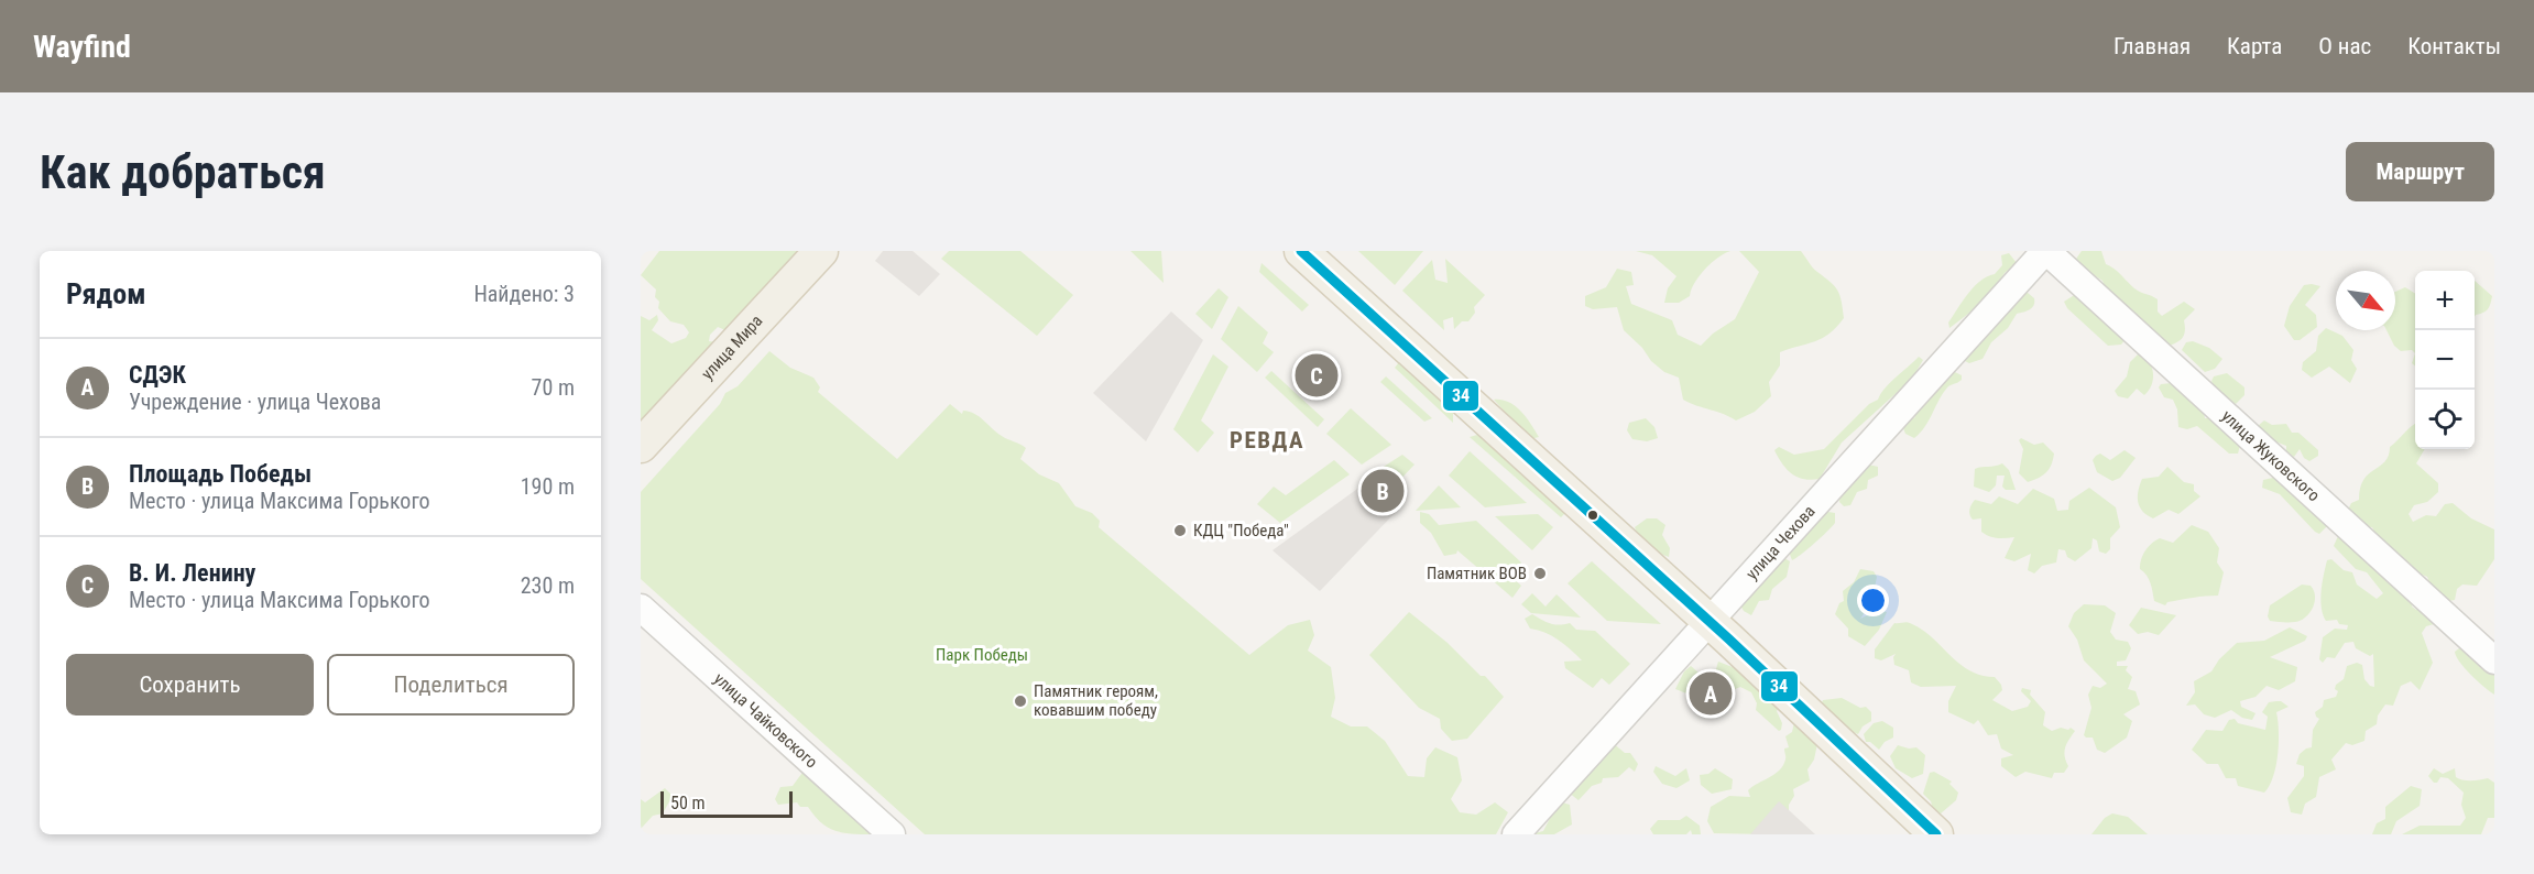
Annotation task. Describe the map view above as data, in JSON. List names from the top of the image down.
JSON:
{
  "streets": {
    "main road": ["улица Мира"],
    "street": ["улица Жуковского", "улица Чехова", "улица Чайковского"]
  },
  "crossings": [
    ["улица Жуковского", "улица Чехова"]
  ],
  "districts": ["РЕВДА"],
  "parks": ["Парк Победы"],
  "places": ["КДЦ \"Победа\"", "Памятник ВОВ", "Памятник героям, ковавшим победу"],
  "lines": ["transit line 34"],
  "scale_bar": "50 m",
  "north": "bottom right",
  "page": {
    "header": "Wayfind",
    "nav": [
      "Главная",
      "Карта",
      "О нас",
      "Контакты"
    ],
    "buttons": [
      "Маршрут",
      ["Сохранить", "Поделиться"]
    ],
    "title": "Как добраться",
    "heading": ["Рядом", "Найдено: 3"],
    "map_buttons": ["+", "−"],
    "list": [
      {
        "mark": "A",
        "name": "СДЭК",
        "note": "Учреждение · улица Чехова",
        "value": "70 m"
      },
      {
        "mark": "B",
        "name": "Площадь Победы",
        "note": "Место · улица Максима Горького",
        "value": "190 m"
      },
      {
        "mark": "C",
        "name": "В. И. Ленину",
        "note": "Место · улица Максима Горького",
        "value": "230 m"
      }
    ],
    "pins": ["C", "B", "A"],
    "scale": "50 m"
  }
}
